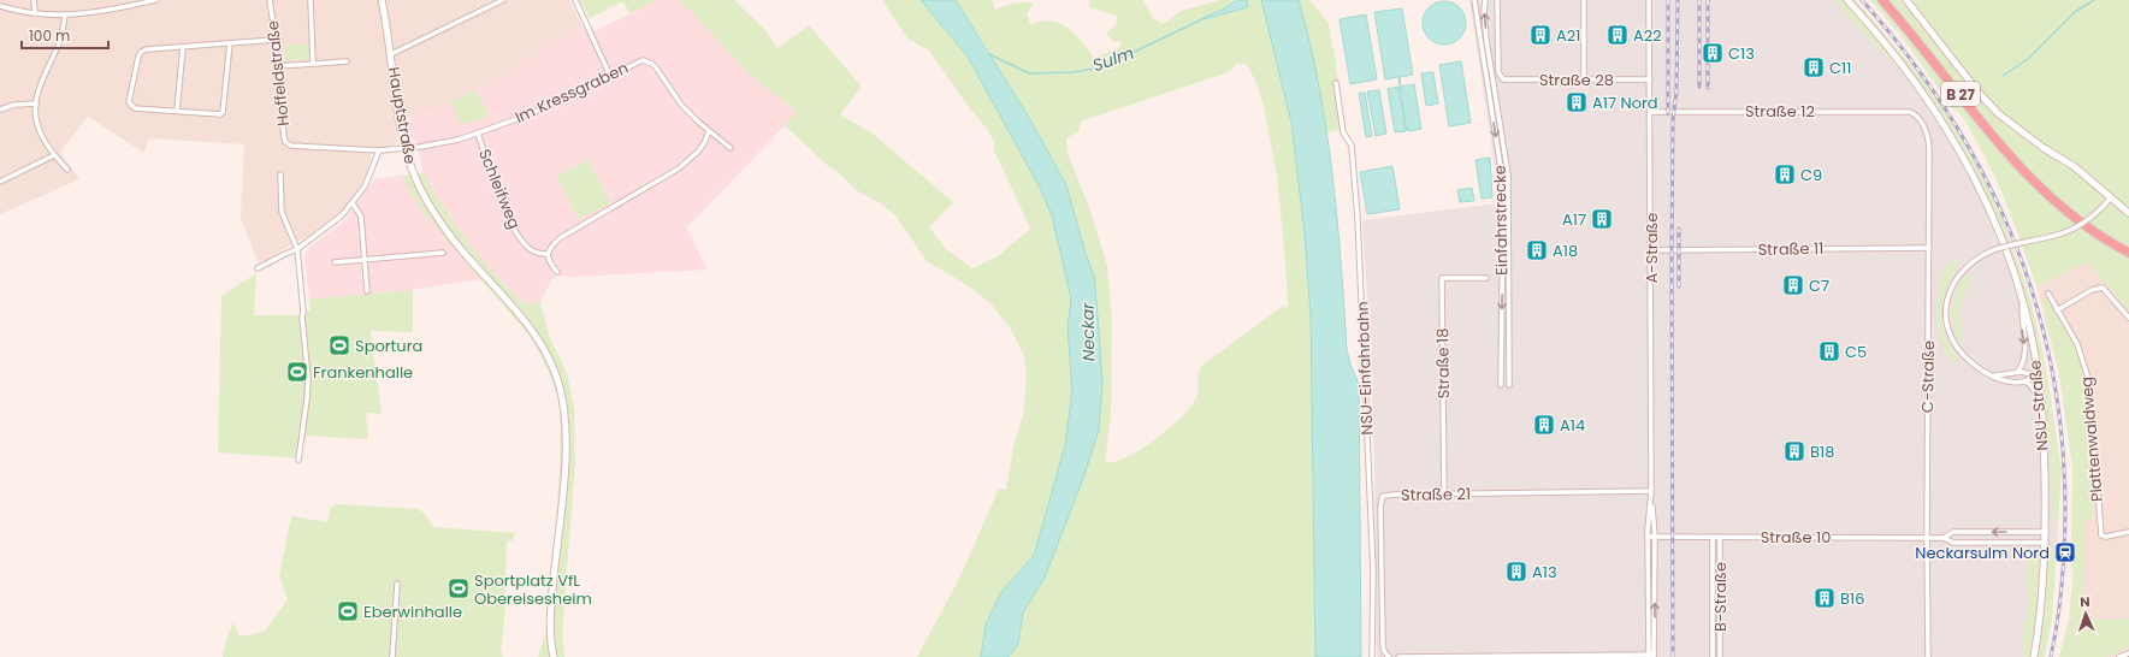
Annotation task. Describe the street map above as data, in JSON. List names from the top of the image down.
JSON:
{
  "streets": {
    "highway": ["B 27"],
    "main road": ["Hauptstraße", "NSU-Straße"],
    "street": [
      "Hoffeldstraße",
      "Straße 28",
      "Im Kressgraben",
      "Straße 12",
      "Schleifweg",
      "Einfahrstrecke",
      "A-Straße",
      "Straße 11",
      "Straße 18",
      "NSU-Einfahrbahn",
      "C-Straße",
      "Plattenwaldweg",
      "Straße 21",
      "Straße 10",
      "B-Straße"
    ]
  },
  "crossings": [
    ["Hoffeldstraße", "Im Kressgraben"],
    ["Hoffeldstraße", "Hauptstraße"],
    ["Straße 28", "A-Straße"],
    ["Im Kressgraben", "Hauptstraße"],
    ["Im Kressgraben", "Schleifweg"],
    ["Straße 12", "A-Straße"],
    ["Straße 12", "C-Straße"],
    ["A-Straße", "Straße 11"],
    ["A-Straße", "Straße 21"],
    ["A-Straße", "Straße 10"],
    ["Straße 11", "C-Straße"],
    ["Straße 18", "Straße 21"],
    ["C-Straße", "Straße 10"],
    ["Straße 10", "B-Straße"]
  ],
  "water": ["Sulm", "Neckar"],
  "places": {
    "building": [
      "A21",
      "A22",
      "C13",
      "C11",
      "A17 Nord",
      "C9",
      "A17",
      "A18",
      "C7",
      "C5",
      "A14",
      "B18",
      "A13",
      "B16"
    ],
    "sports": [
      "Sportura",
      "Frankenhalle",
      "Sportplatz VfL Obereisesheim",
      "Eberwinhalle"
    ],
    "station": ["Neckarsulm Nord"]
  },
  "scale_bar": "100 m",
  "north": "top"
}
